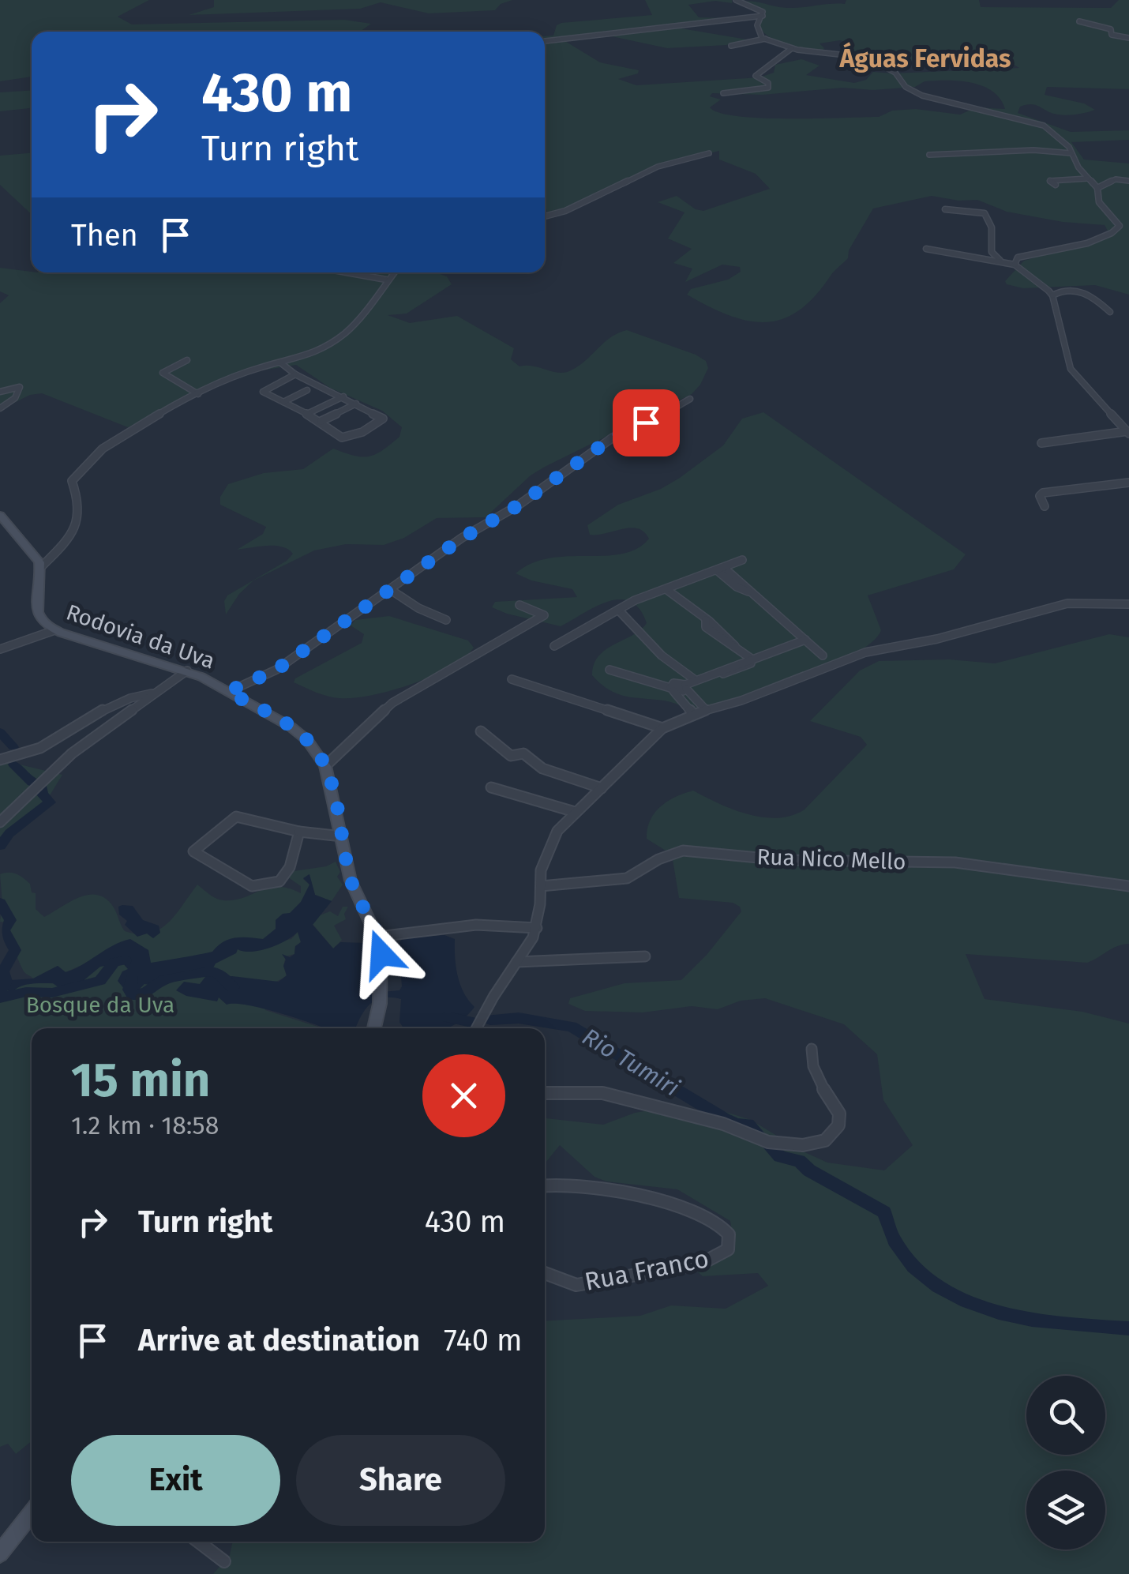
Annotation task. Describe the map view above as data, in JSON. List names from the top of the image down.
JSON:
{
  "streets": {
    "street": ["Rodovia da Uva", "Rua Nico Mello", "Rua Franco"]
  },
  "districts": ["Águas Fervidas"],
  "water": ["Rio Tumiri"],
  "parks": ["Bosque da Uva"],
  "page": {
    "turn": ["430 m", "Turn right"],
    "then": "Then",
    "heading": ["15 min", "1.2 km · 18:58"],
    "list": [
      {
        "name": "Turn right",
        "value": "430 m"
      },
      {
        "name": "Arrive at destination",
        "value": "740 m"
      }
    ],
    "buttons": ["Exit", "Share"]
  }
}
